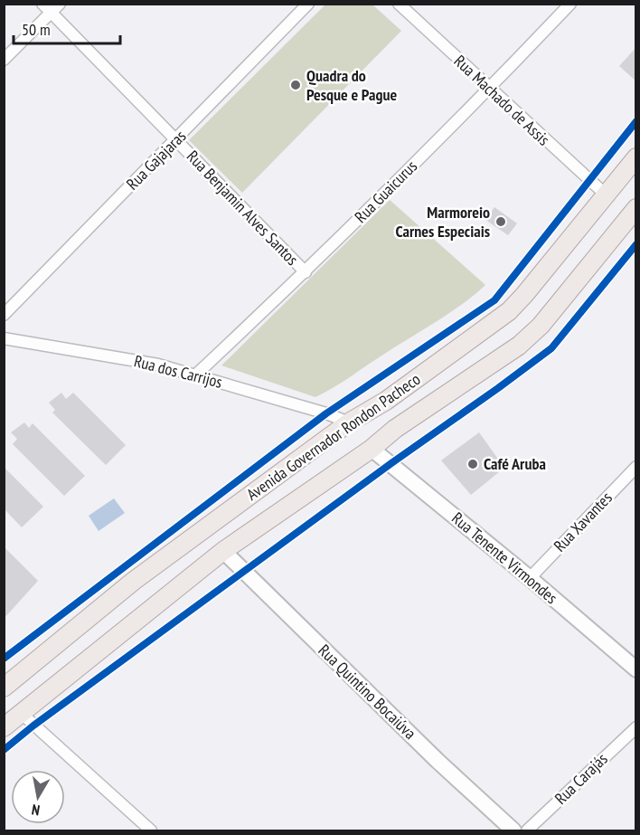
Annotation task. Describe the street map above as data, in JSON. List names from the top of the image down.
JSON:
{
  "streets": {
    "main road": ["Avenida Governador Rondon Pacheco"],
    "street": [
      "Rua Machado de Assis",
      "Rua Gajajaras",
      "Rua Guaicurus",
      "Rua Benjamin Alves Santos",
      "Rua dos Carrijos",
      "Rua Xavantes",
      "Rua Tenente Virmondes",
      "Rua Quintino Bocaiúva",
      "Rua Carajás"
    ]
  },
  "crossings": [
    ["Rua Machado de Assis", "Rua Guaicurus"],
    ["Rua Machado de Assis", "Avenida Governador Rondon Pacheco"],
    ["Rua Gajajaras", "Rua Benjamin Alves Santos"],
    ["Rua Guaicurus", "Rua Benjamin Alves Santos"],
    ["Rua Guaicurus", "Rua dos Carrijos"],
    ["Rua dos Carrijos", "Avenida Governador Rondon Pacheco"],
    ["Avenida Governador Rondon Pacheco", "Rua Tenente Virmondes"],
    ["Avenida Governador Rondon Pacheco", "Rua Quintino Bocaiúva"],
    ["Rua Xavantes", "Rua Tenente Virmondes"]
  ],
  "places": ["Quadra do Pesque e Pague", "Marmoreio Carnes Especiais", "Café Aruba"],
  "scale_bar": "50 m",
  "north": "bottom"
}
